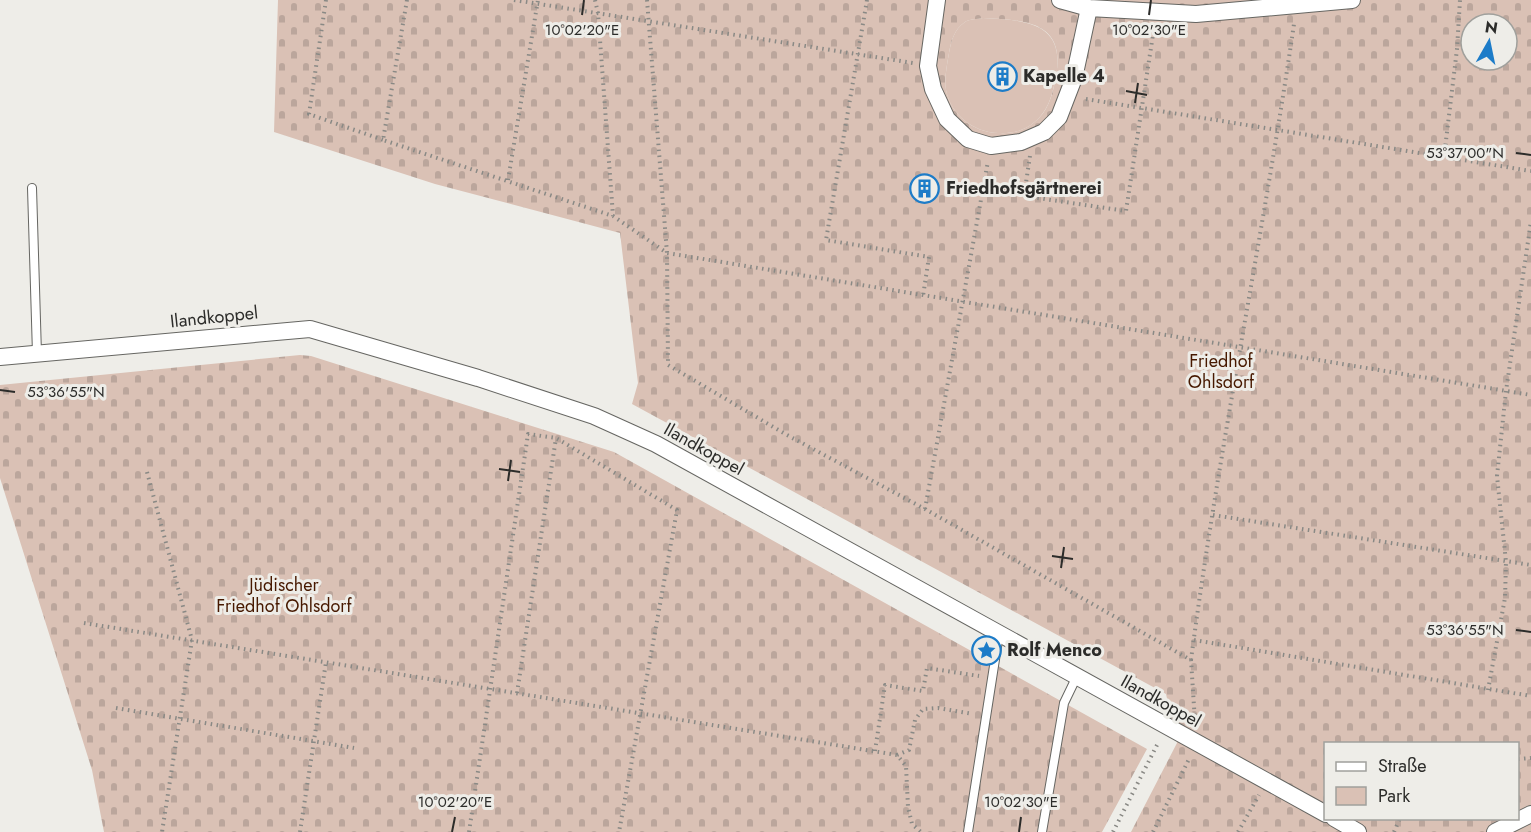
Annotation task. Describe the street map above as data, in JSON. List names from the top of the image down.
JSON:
{
  "streets": {
    "street": ["Ilandkoppel"]
  },
  "parks": ["Friedhof Ohlsdorf", "Jüdischer Friedhof Ohlsdorf"],
  "places": {
    "building": ["Kapelle 4", "Friedhofsgärtnerei"],
    "place": ["Rolf Menco"]
  },
  "legend": ["Straße", "Park"],
  "north": "top",
  "coordinates": [
    "10°02'20\"E",
    "10°02'30\"E",
    "53°37'00\"N",
    "53°36'55\"N"
  ]
}
